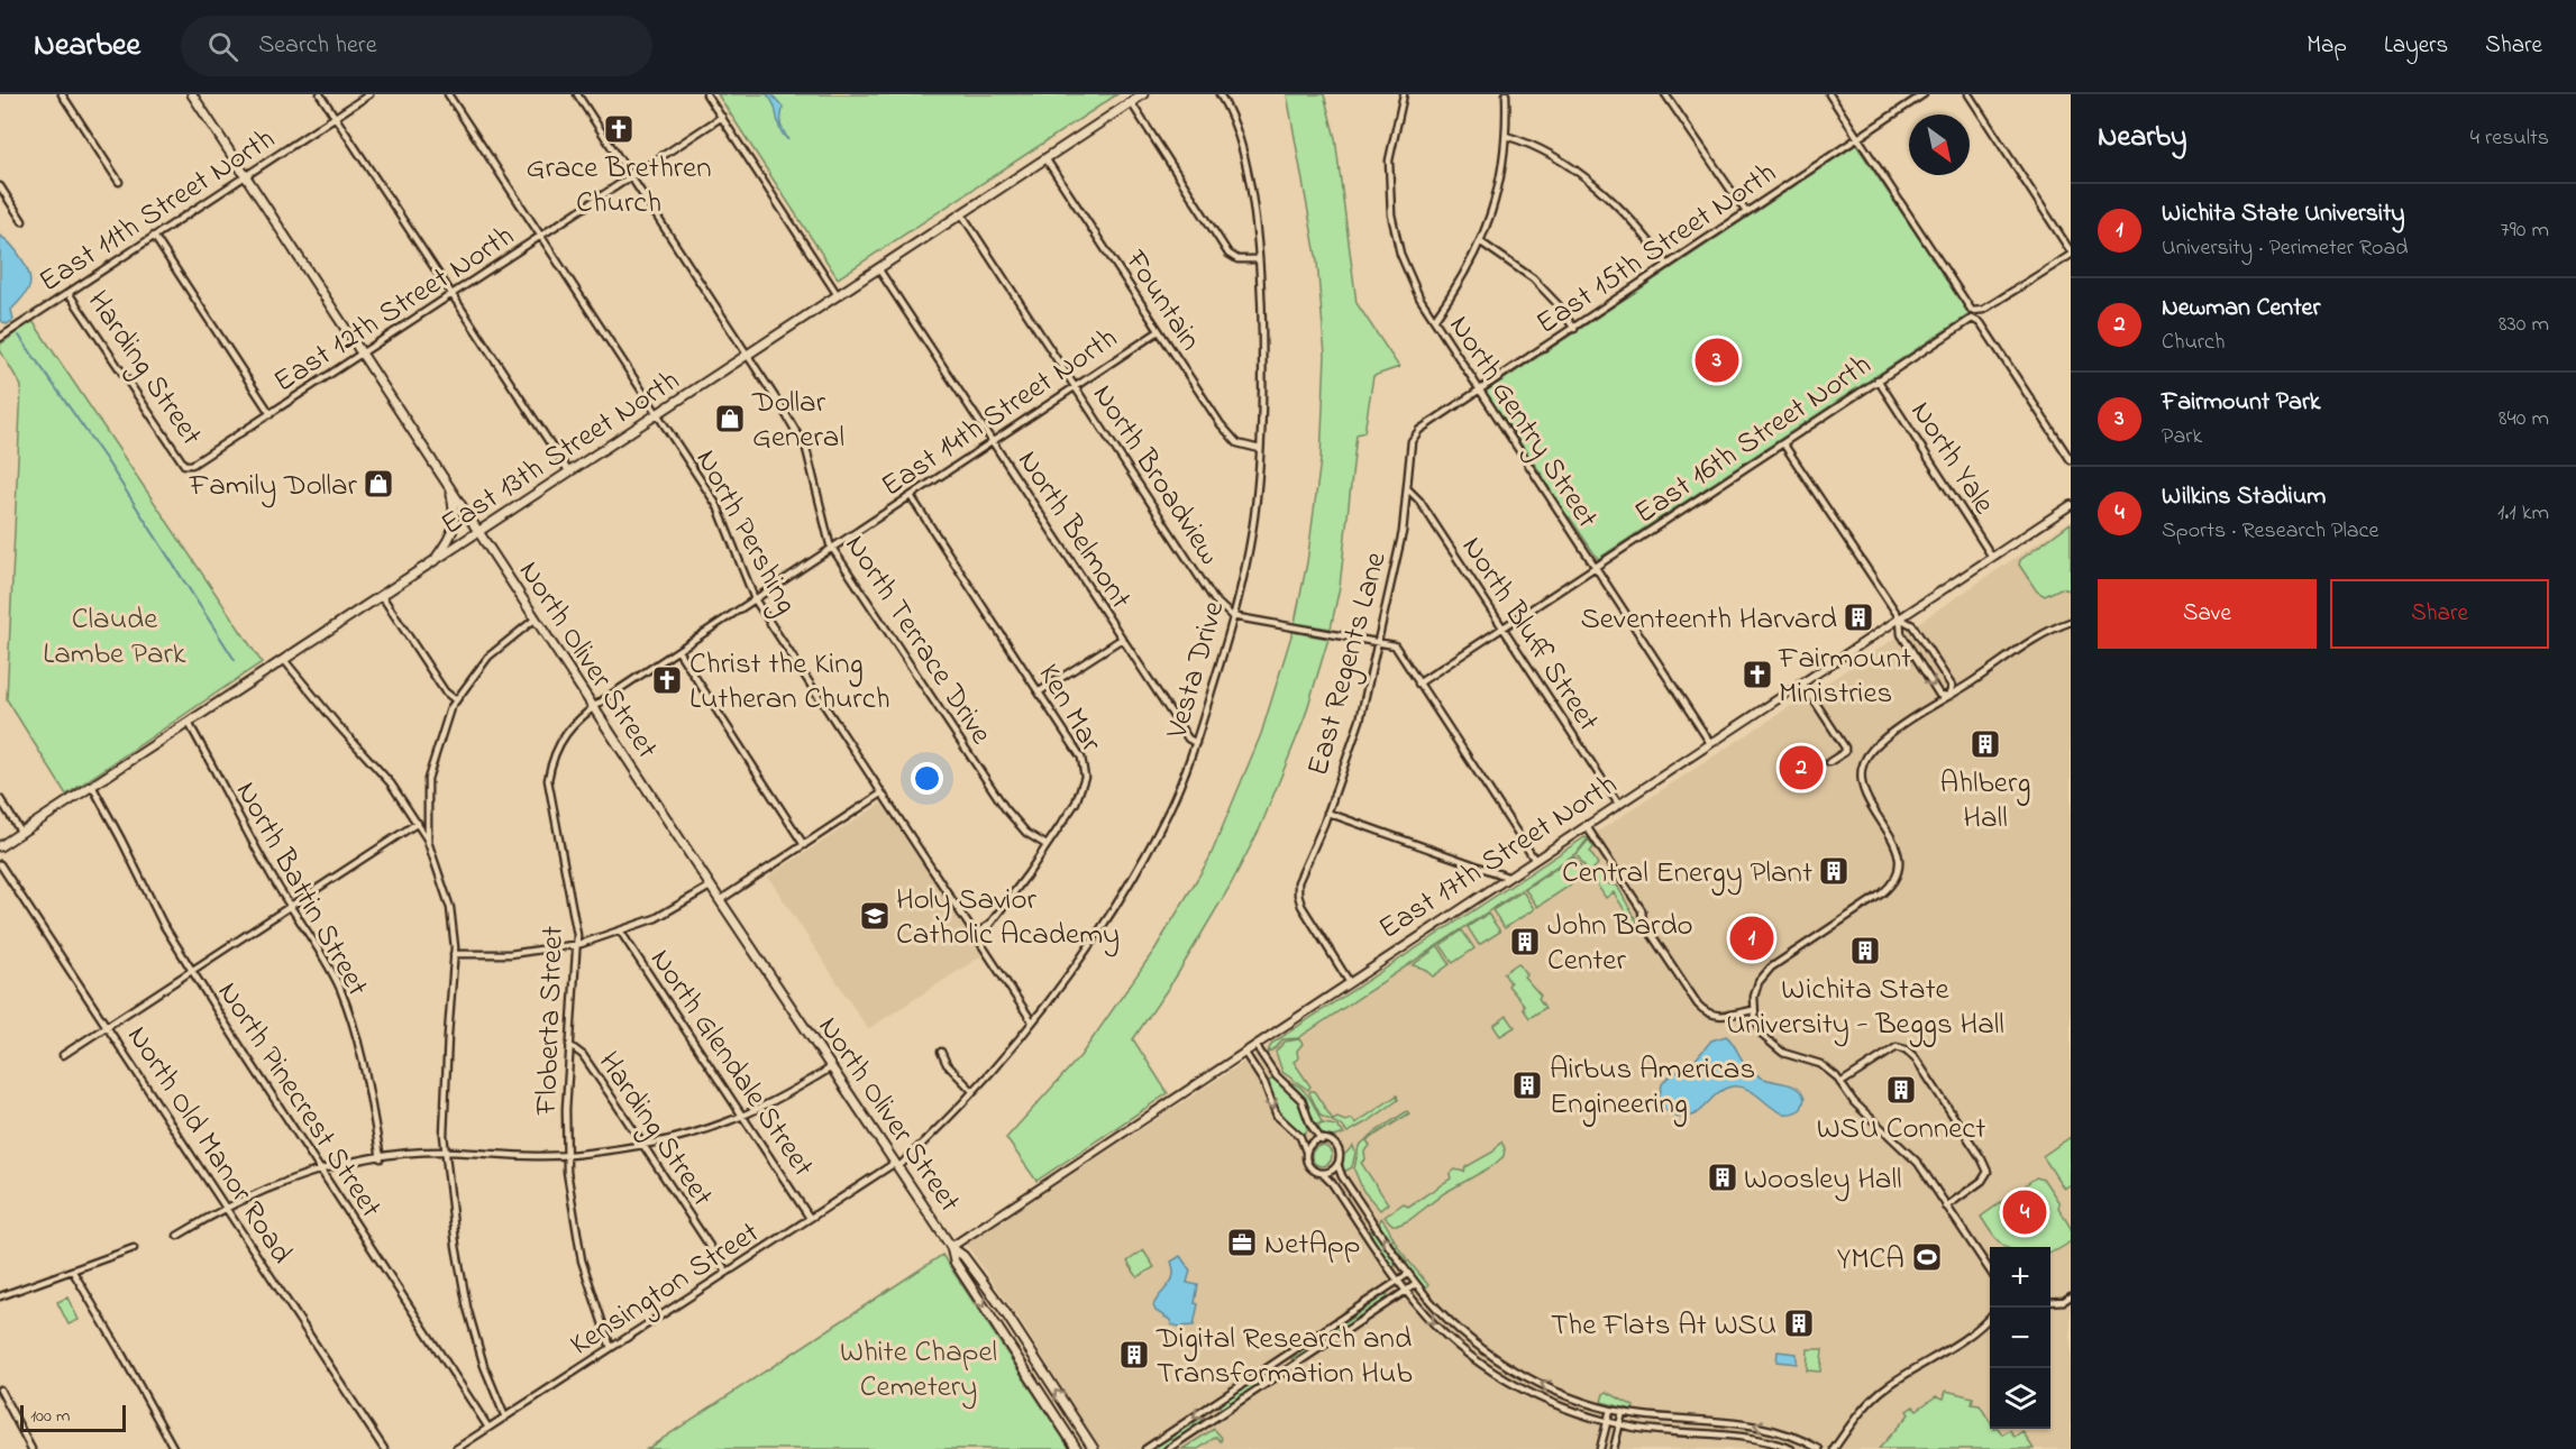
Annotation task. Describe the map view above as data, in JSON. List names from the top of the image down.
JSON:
{
  "streets": {
    "main road": ["East 13th Street North", "North Oliver Street"],
    "street": [
      "East 11th Street North",
      "East 15th Street North",
      "Fountain",
      "East 12th Street North",
      "Harding Street",
      "East 14th Street North",
      "North Gentry Street",
      "East 16th Street North",
      "North Yale",
      "North Broadview",
      "North Belmont",
      "North Pershing",
      "North Bluff Street",
      "North Terrace Drive",
      "East Regents Lane",
      "Vesta Drive",
      "Ken Mar",
      "East 17th Street North",
      "North Battin Street",
      "Floberta Street",
      "North Glendale Street",
      "North Pinecrest Street",
      "North Old Manor Road",
      "Kensington Street"
    ]
  },
  "crossings": [
    ["East 11th Street North", "Harding Street"],
    ["East 11th Street North", "North Oliver Street"],
    ["East 15th Street North", "North Gentry Street"],
    ["East 15th Street North", "East Regents Lane"],
    ["Fountain", "East 14th Street North"],
    ["Fountain", "East 13th Street North"],
    ["Fountain", "Vesta Drive"],
    ["East 12th Street North", "Harding Street"],
    ["East 12th Street North", "North Pershing"],
    ["East 12th Street North", "North Terrace Drive"],
    ["East 12th Street North", "North Oliver Street"],
    ["Harding Street", "Floberta Street"],
    ["Harding Street", "Kensington Street"],
    ["East 14th Street North", "North Broadview"],
    ["East 14th Street North", "North Belmont"],
    ["East 14th Street North", "North Pershing"],
    ["East 14th Street North", "North Terrace Drive"],
    ["East 14th Street North", "North Oliver Street"],
    ["East 14th Street North", "Ken Mar"],
    ["East 14th Street North", "Floberta Street"],
    ["North Gentry Street", "East 16th Street North"],
    ["North Gentry Street", "East 17th Street North"],
    ["East 16th Street North", "North Yale"],
    ["East 16th Street North", "North Bluff Street"],
    ["East 13th Street North", "North Broadview"],
    ["East 13th Street North", "North Belmont"],
    ["East 13th Street North", "North Pershing"],
    ["East 13th Street North", "North Terrace Drive"],
    ["East 13th Street North", "North Oliver Street"],
    ["East 13th Street North", "North Battin Street"],
    ["East 13th Street North", "North Pinecrest Street"],
    ["North Yale", "East 17th Street North"],
    ["North Broadview", "Vesta Drive"],
    ["North Belmont", "Vesta Drive"],
    ["North Pershing", "Vesta Drive"],
    ["North Pershing", "Ken Mar"],
    ["North Bluff Street", "East Regents Lane"],
    ["North Bluff Street", "East 17th Street North"],
    ["North Terrace Drive", "Ken Mar"],
    ["North Oliver Street", "Vesta Drive"],
    ["North Oliver Street", "East 17th Street North"],
    ["North Oliver Street", "Floberta Street"],
    ["North Oliver Street", "Kensington Street"],
    ["East Regents Lane", "East 17th Street North"],
    ["Vesta Drive", "Kensington Street"],
    ["Floberta Street", "Kensington Street"],
    ["North Glendale Street", "Kensington Street"],
    ["North Pinecrest Street", "Kensington Street"]
  ],
  "parks": ["Claude Lambe Park", "White Chapel Cemetery"],
  "places": {
    "church": ["Grace Brethren Church", "Fairmount Ministries", "Christ the King Lutheran Church"],
    "shop": ["Dollar General", "Family Dollar"],
    "building": [
      "Seventeenth Harvard",
      "Ahlberg Hall",
      "Central Energy Plant",
      "John Bardo Center",
      "Wichita State University - Beggs Hall",
      "Airbus Americas Engineering",
      "WSU Connect",
      "Woosley Hall",
      "The Flats At WSU",
      "Digital Research and Transformation Hub"
    ],
    "school or university": ["Holy Savior Catholic Academy"],
    "office": ["NetApp"],
    "sports": ["YMCA"]
  },
  "scale_bar": "100 m",
  "north": "bottom right",
  "page": {
    "header": "Nearbee",
    "search": "Search here",
    "nav": ["Map", "Layers", "Share"],
    "heading": ["Nearby", "4 results"],
    "list": [
      {
        "mark": "1",
        "name": "Wichita State University",
        "note": "University · Perimeter Road",
        "value": "790 m"
      },
      {
        "mark": "2",
        "name": "Newman Center",
        "note": "Church",
        "value": "830 m"
      },
      {
        "mark": "3",
        "name": "Fairmount Park",
        "note": "Park",
        "value": "840 m"
      },
      {
        "mark": "4",
        "name": "Wilkins Stadium",
        "note": "Sports · Research Place",
        "value": "1.1 km"
      }
    ],
    "pins": [
      "3",
      "2",
      "1",
      "4"
    ],
    "buttons": ["Save", "Share"],
    "map_buttons": ["+", "−"],
    "scale": "100 m"
  }
}
